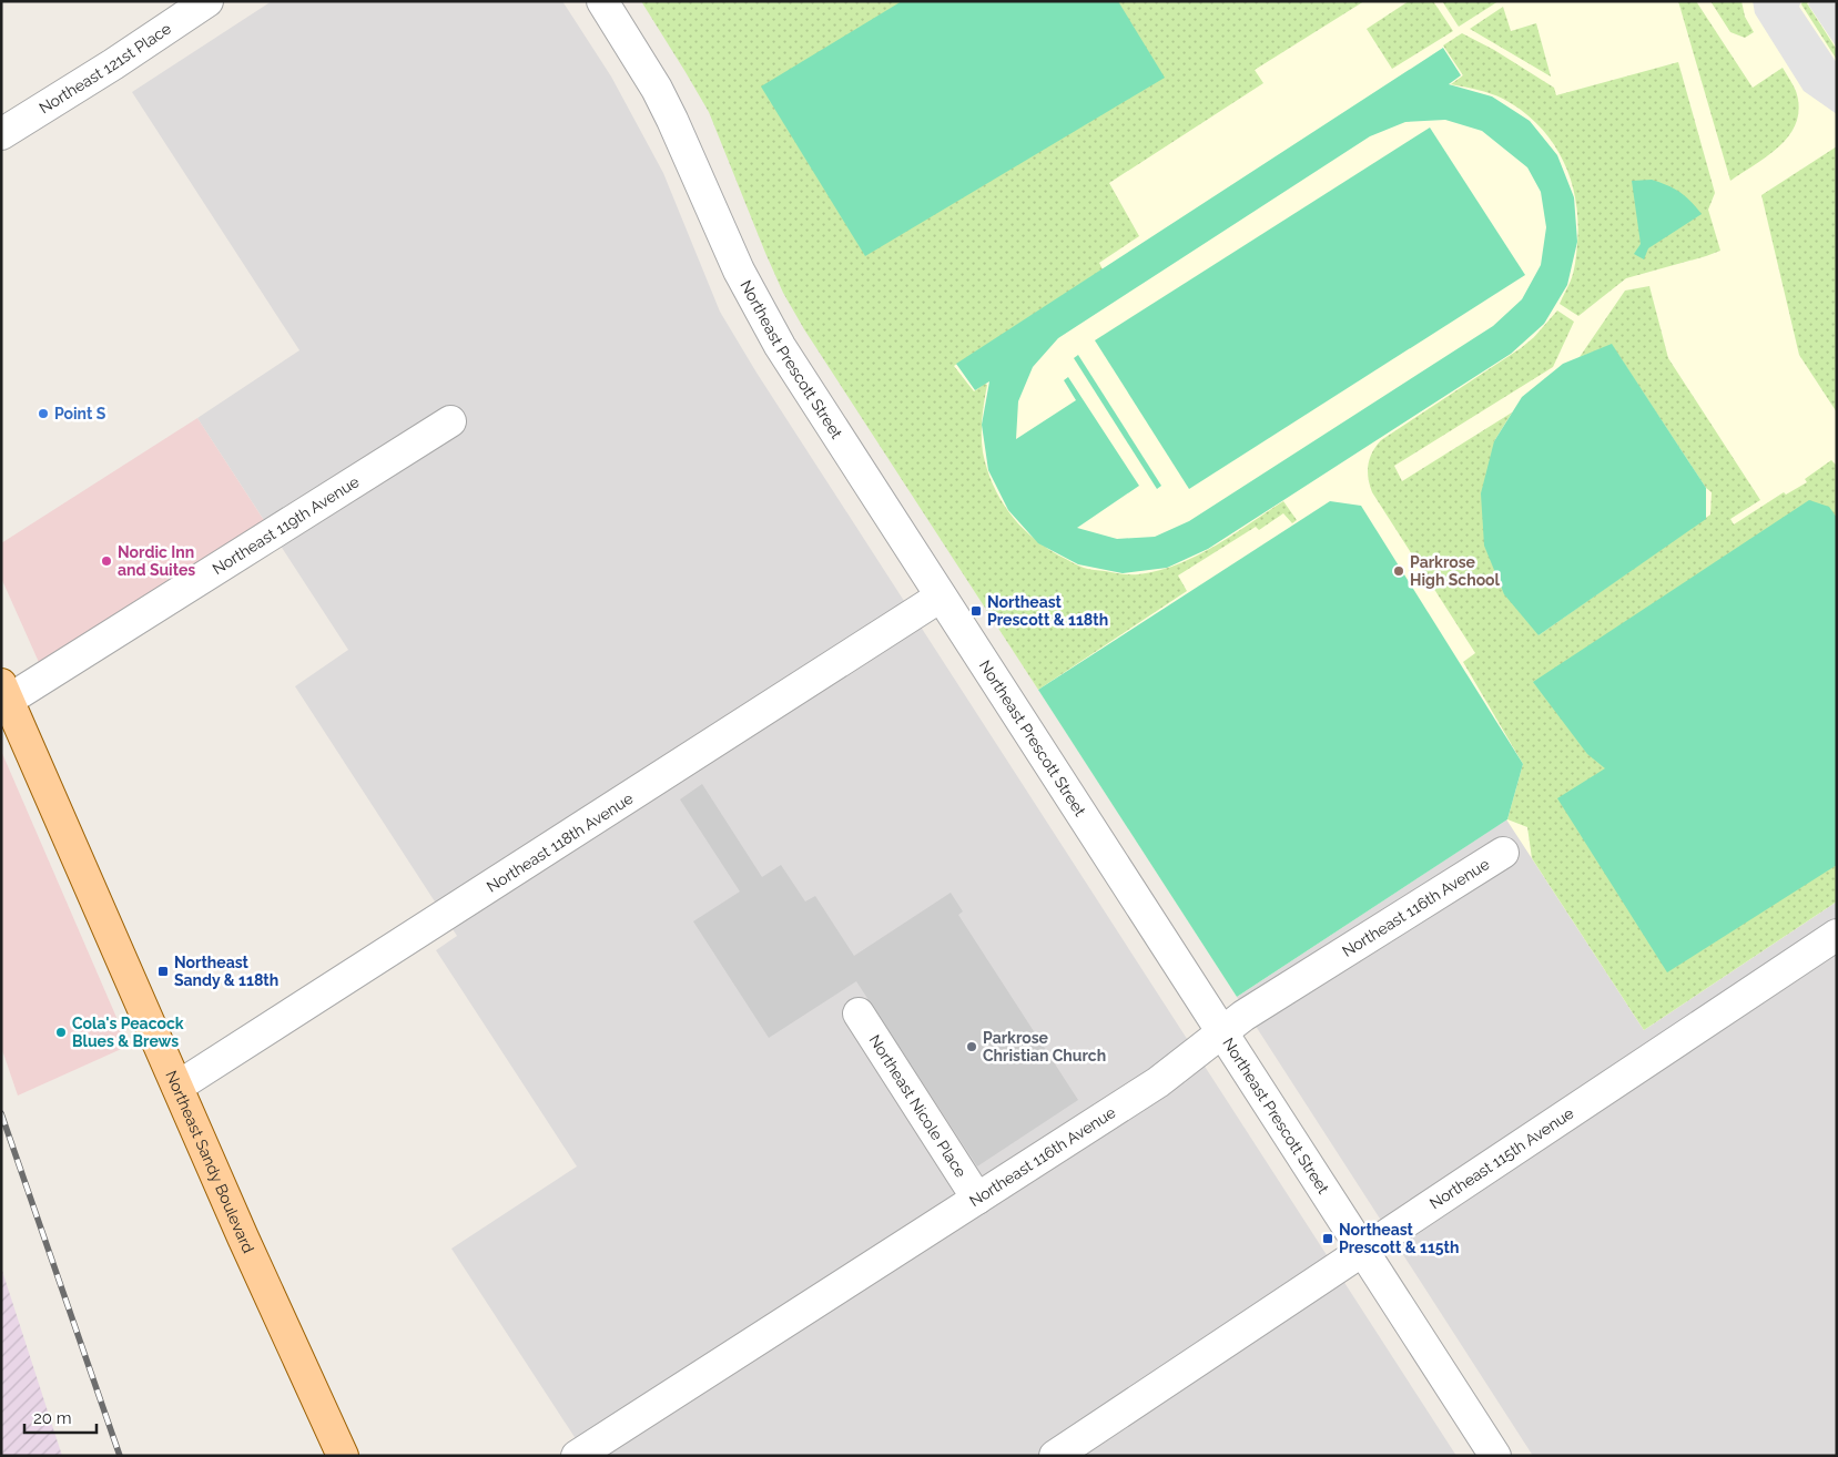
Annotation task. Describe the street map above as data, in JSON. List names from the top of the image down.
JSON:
{
  "streets": {
    "main road": ["Northeast Sandy Boulevard"],
    "street": [
      "Northeast 121st Place",
      "Northeast Prescott Street",
      "Northeast 119th Avenue",
      "Northeast 118th Avenue",
      "Northeast 116th Avenue",
      "Northeast Nicole Place",
      "Northeast 115th Avenue"
    ]
  },
  "crossings": [
    ["Northeast Prescott Street", "Northeast 118th Avenue"],
    ["Northeast Prescott Street", "Northeast 116th Avenue"],
    ["Northeast Prescott Street", "Northeast 115th Avenue"],
    ["Northeast 119th Avenue", "Northeast Sandy Boulevard"],
    ["Northeast 118th Avenue", "Northeast Sandy Boulevard"],
    ["Northeast 116th Avenue", "Northeast Nicole Place"]
  ],
  "places": {
    "other": [
      "Point S",
      "Nordic Inn and Suites",
      "Parkrose High School",
      "Cola's Peacock Blues & Brews",
      "Parkrose Christian Church"
    ],
    "transit": ["Northeast Prescott & 118th", "Northeast Sandy & 118th", "Northeast Prescott & 115th"]
  },
  "scale_bar": "20 m"
}
